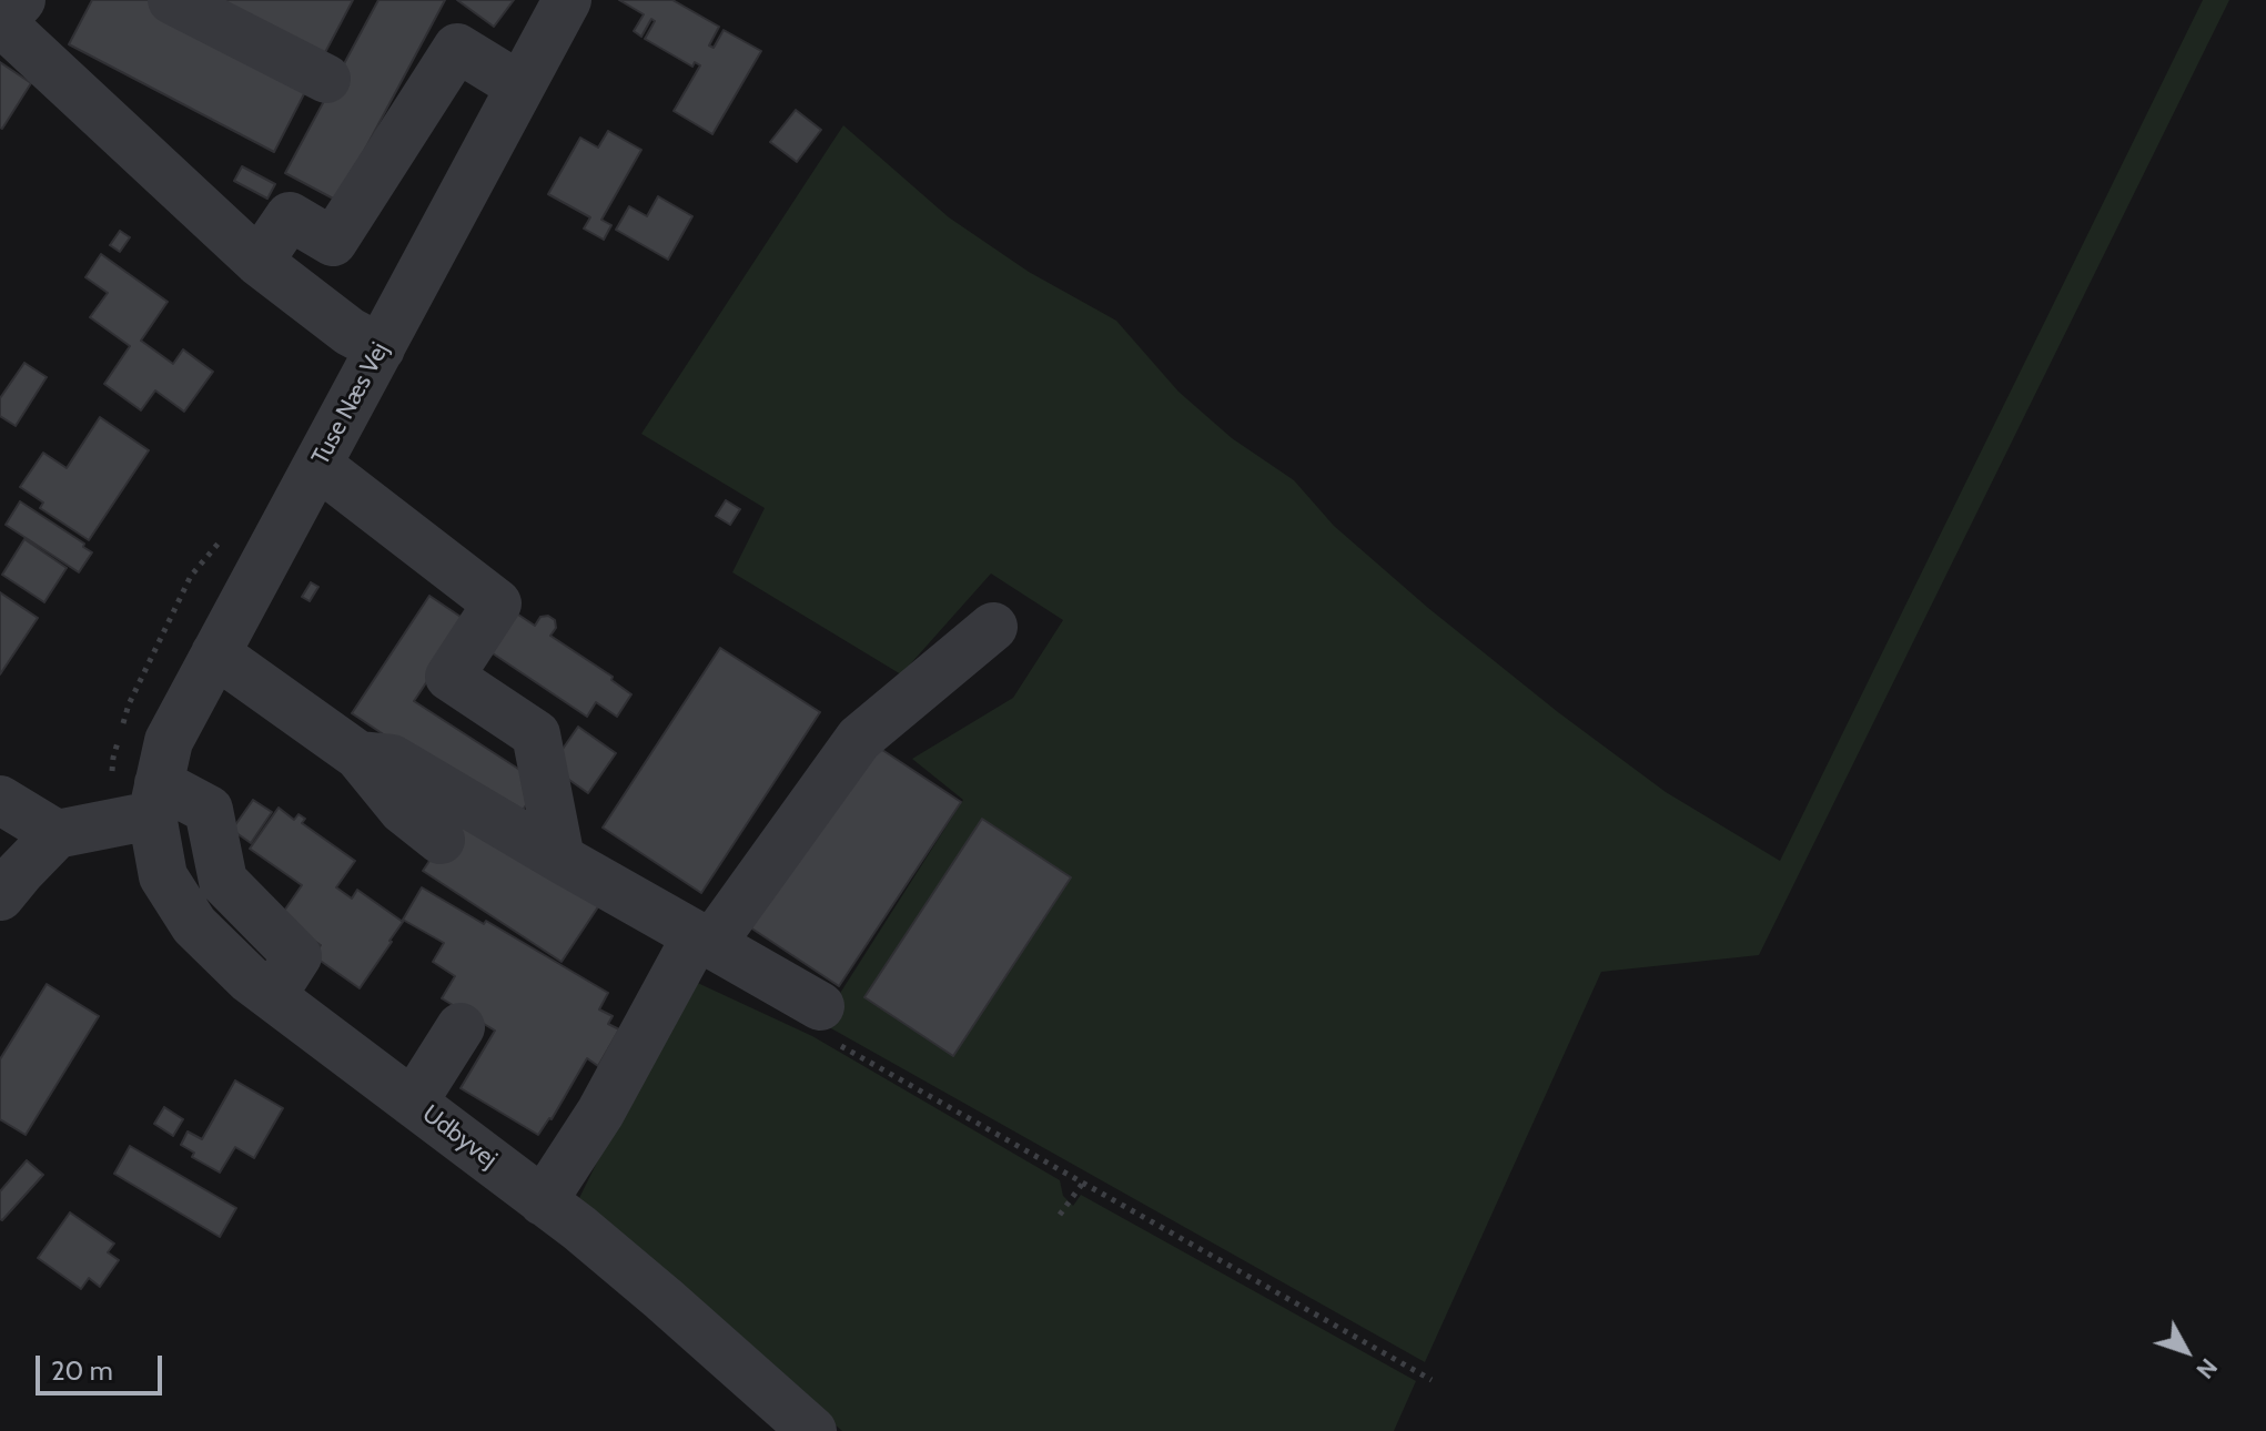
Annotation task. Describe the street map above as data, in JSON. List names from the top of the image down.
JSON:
{
  "streets": {
    "street": ["Tuse Næs Vej", "Udbyvej"]
  },
  "crossings": [
    ["Tuse Næs Vej", "Udbyvej"]
  ],
  "scale_bar": "20 m",
  "north": "bottom right"
}
